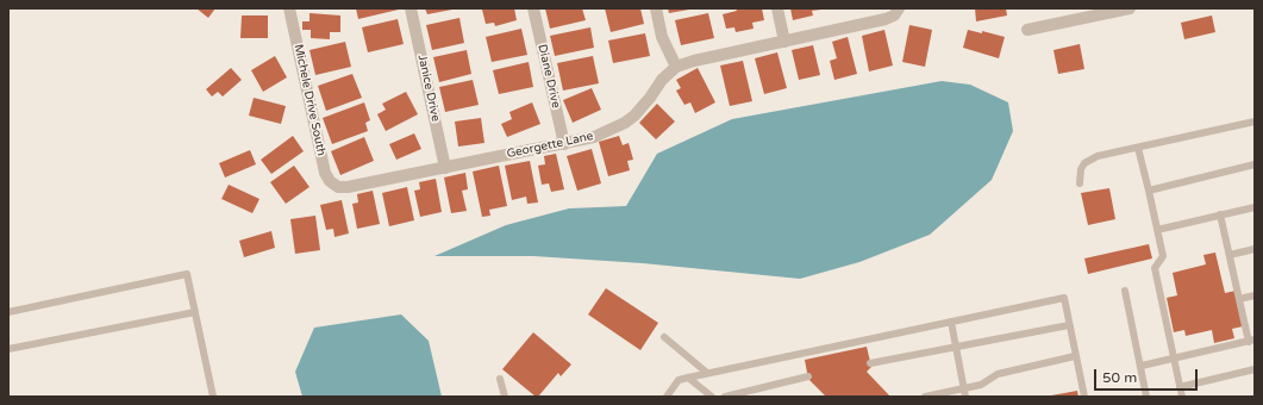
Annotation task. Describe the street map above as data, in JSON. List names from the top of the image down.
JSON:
{
  "streets": {
    "street": [
      "Diane Drive",
      "Janice Drive",
      "Michele Drive South",
      "Georgette Lane"
    ]
  },
  "crossings": [
    ["Diane Drive", "Georgette Lane"],
    ["Janice Drive", "Georgette Lane"],
    ["Michele Drive South", "Georgette Lane"]
  ],
  "scale_bar": "50 m"
}
